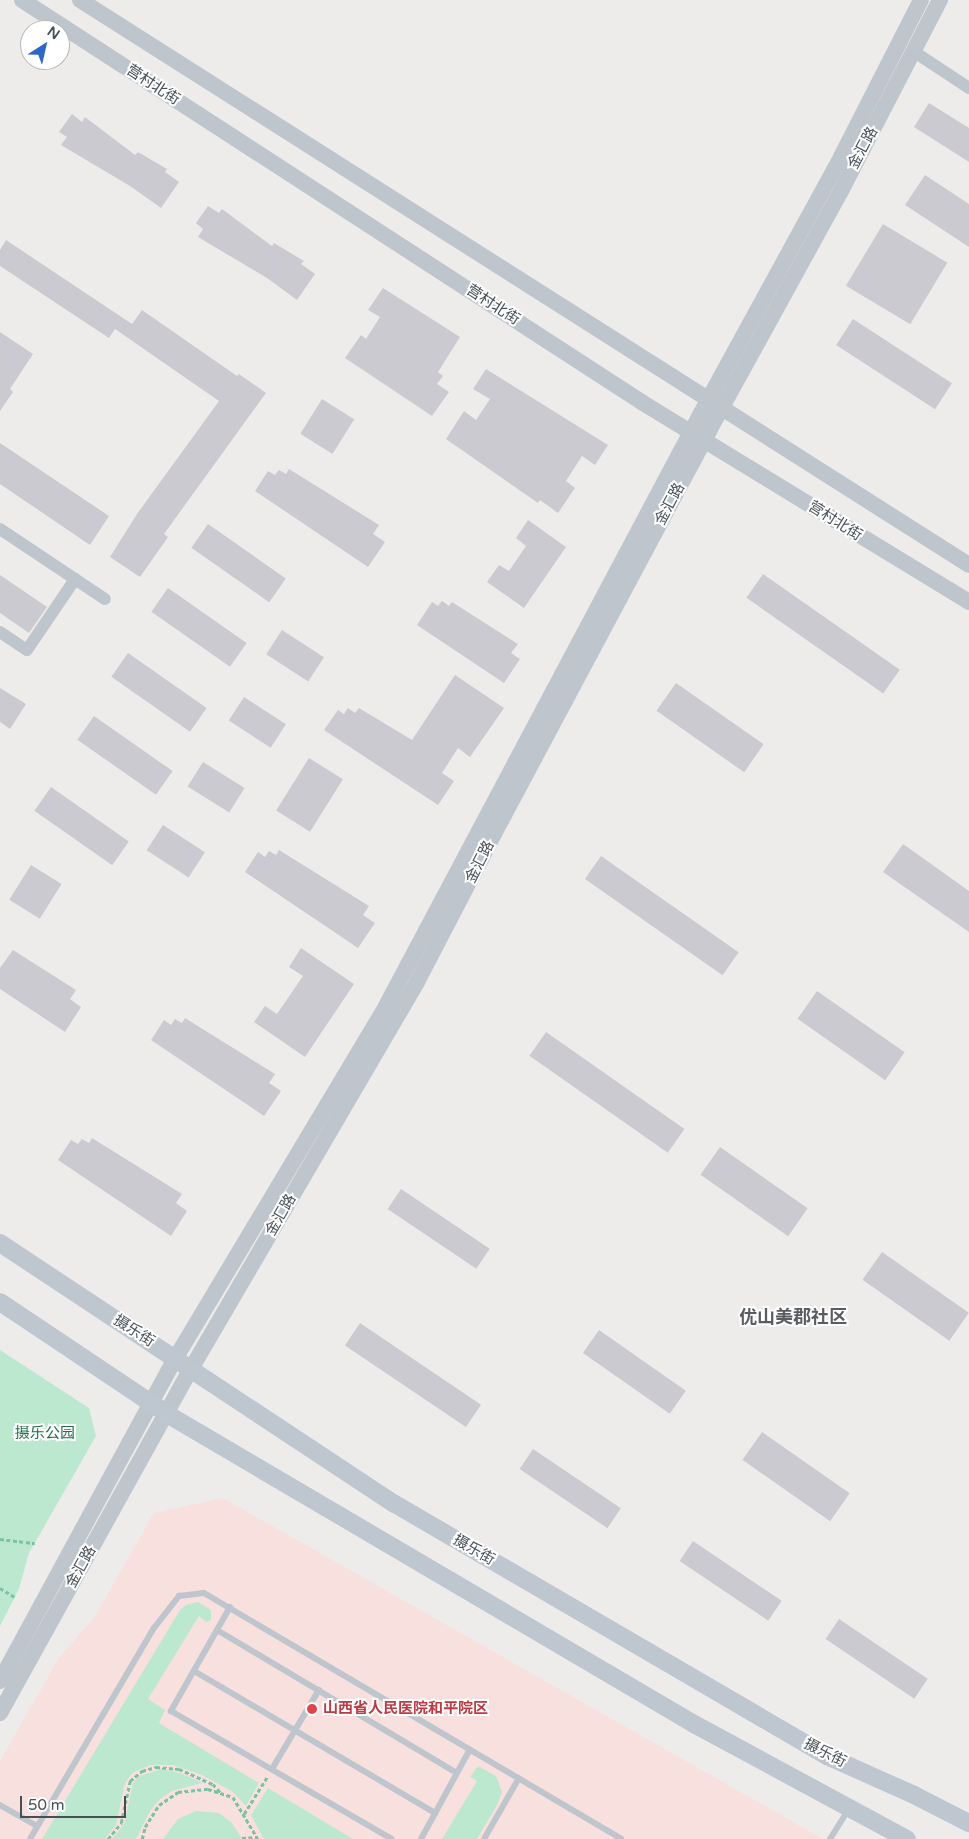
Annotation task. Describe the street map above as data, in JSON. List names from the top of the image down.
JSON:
{
  "streets": {
    "main road": ["摄乐街"],
    "street": ["营村北街", "金汇路"]
  },
  "crossings": [
    ["营村北街", "金汇路"],
    ["金汇路", "摄乐街"]
  ],
  "districts": ["优山美郡社区"],
  "parks": ["摄乐公园"],
  "places": ["山西省人民医院和平院区"],
  "scale_bar": "50 m",
  "north": "top right"
}
